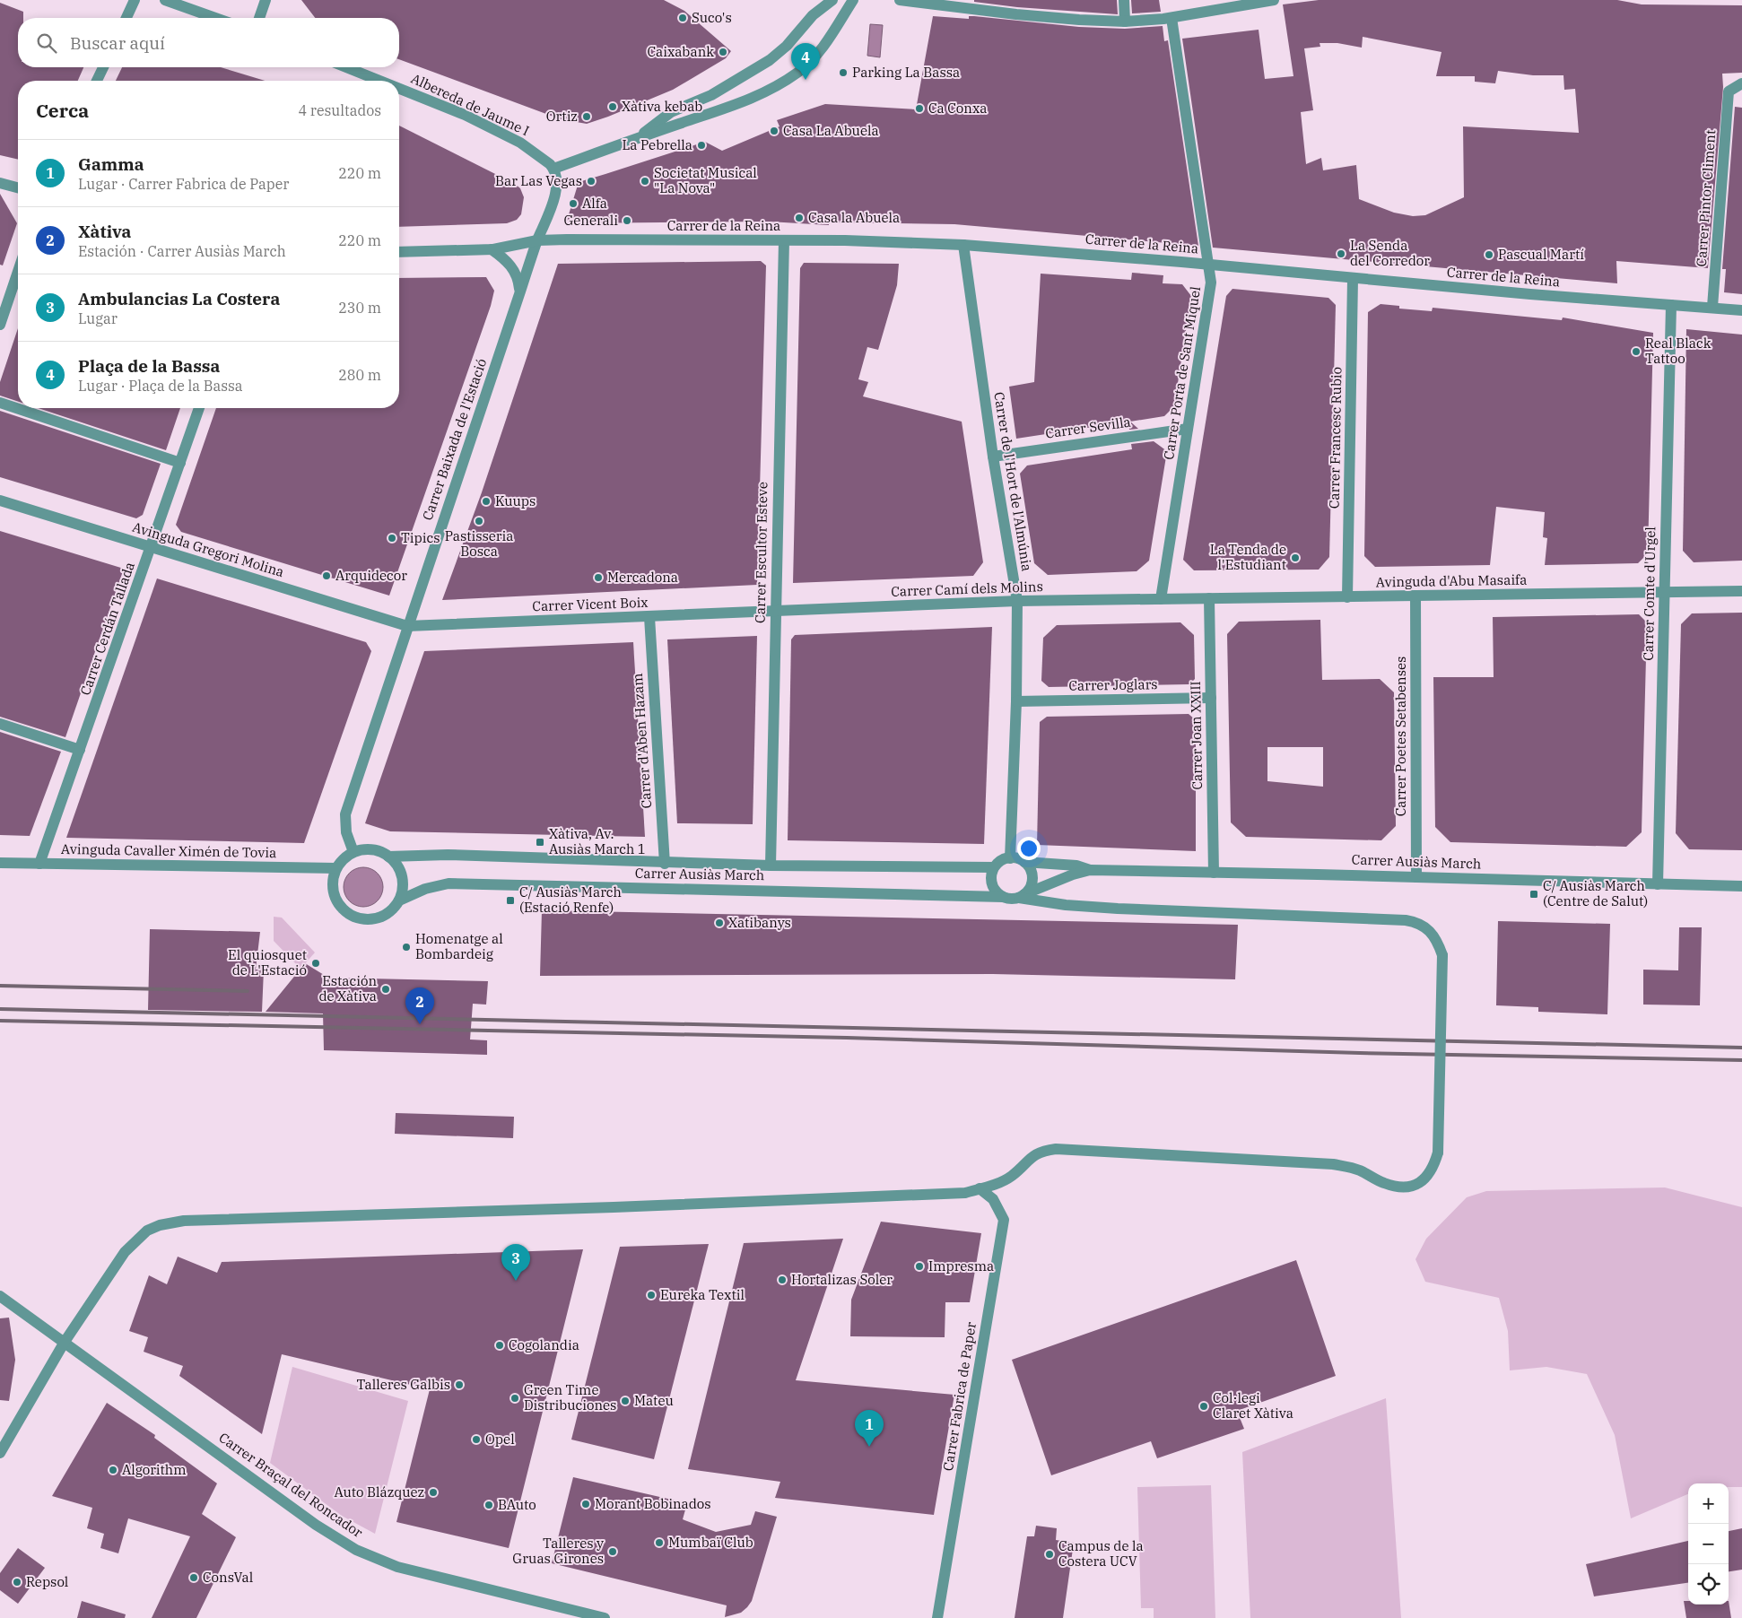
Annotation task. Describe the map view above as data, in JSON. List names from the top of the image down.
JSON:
{
  "streets": {
    "street": [
      "Albereda de Jaume I",
      "Carrer Pintor Climent",
      "Carrer de la Reina",
      "Carrer Porta de Sant Miquel",
      "Carrer Sevilla",
      "Carrer Francesc Rubio",
      "Carrer Baixada de l'Estació",
      "Carrer de l'Hort de l'Almúnia",
      "Avinguda Gregori Molina",
      "Carrer Escultor Esteve",
      "Avinguda d'Abu Masaifa",
      "Carrer Camí dels Molins",
      "Carrer Comte d'Urgel",
      "Carrer Vicent Boix",
      "Carrer Cerdán Tallada",
      "Carrer Joglars",
      "Carrer Joan XXIII",
      "Carrer Poetes Setabenses",
      "Carrer d'Aben Hazam",
      "Avinguda Cavaller Ximén de Tovia",
      "Carrer Ausiàs March",
      "Carrer Fabrica de Paper",
      "Carrer Braçal del Roncador"
    ]
  },
  "crossings": [
    ["Albereda de Jaume I", "Carrer Baixada de l'Estació"],
    ["Carrer Pintor Climent", "Carrer de la Reina"],
    ["Carrer de la Reina", "Carrer Porta de Sant Miquel"],
    ["Carrer de la Reina", "Carrer Francesc Rubio"],
    ["Carrer de la Reina", "Carrer Baixada de l'Estació"],
    ["Carrer de la Reina", "Carrer de l'Hort de l'Almúnia"],
    ["Carrer de la Reina", "Carrer Escultor Esteve"],
    ["Carrer de la Reina", "Carrer Comte d'Urgel"],
    ["Carrer Porta de Sant Miquel", "Carrer Sevilla"],
    ["Carrer Porta de Sant Miquel", "Avinguda d'Abu Masaifa"],
    ["Carrer Porta de Sant Miquel", "Carrer Camí dels Molins"],
    ["Carrer Sevilla", "Carrer de l'Hort de l'Almúnia"],
    ["Carrer Francesc Rubio", "Avinguda d'Abu Masaifa"],
    ["Carrer Baixada de l'Estació", "Avinguda Gregori Molina"],
    ["Carrer Baixada de l'Estació", "Carrer Vicent Boix"],
    ["Carrer Baixada de l'Estació", "Avinguda Cavaller Ximén de Tovia"],
    ["Carrer Baixada de l'Estació", "Carrer Ausiàs March"],
    ["Carrer de l'Hort de l'Almúnia", "Carrer Camí dels Molins"],
    ["Carrer de l'Hort de l'Almúnia", "Carrer Joglars"],
    ["Carrer de l'Hort de l'Almúnia", "Carrer Ausiàs March"],
    ["Avinguda Gregori Molina", "Carrer Vicent Boix"],
    ["Avinguda Gregori Molina", "Carrer Cerdán Tallada"],
    ["Carrer Escultor Esteve", "Carrer Camí dels Molins"],
    ["Carrer Escultor Esteve", "Carrer Vicent Boix"],
    ["Carrer Escultor Esteve", "Carrer Ausiàs March"],
    ["Avinguda d'Abu Masaifa", "Carrer Camí dels Molins"],
    ["Avinguda d'Abu Masaifa", "Carrer Comte d'Urgel"],
    ["Avinguda d'Abu Masaifa", "Carrer Joan XXIII"],
    ["Avinguda d'Abu Masaifa", "Carrer Poetes Setabenses"],
    ["Carrer Camí dels Molins", "Carrer Vicent Boix"],
    ["Carrer Comte d'Urgel", "Carrer Ausiàs March"],
    ["Carrer Vicent Boix", "Carrer d'Aben Hazam"],
    ["Carrer Cerdán Tallada", "Avinguda Cavaller Ximén de Tovia"],
    ["Carrer Joglars", "Carrer Joan XXIII"],
    ["Carrer Joan XXIII", "Carrer Ausiàs March"],
    ["Carrer Poetes Setabenses", "Carrer Ausiàs March"],
    ["Carrer d'Aben Hazam", "Carrer Ausiàs March"],
    ["Avinguda Cavaller Ximén de Tovia", "Carrer Ausiàs March"]
  ],
  "places": {
    "other": [
      "Suco's",
      "Caixabank",
      "Parking La Bassa",
      "Xàtiva kebab",
      "Ca Conxa",
      "Ortiz",
      "Casa La Abuela",
      "La Pebrella",
      "Bar Las Vegas",
      "Societat Musical \"La Nova\"",
      "Alfa",
      "Casa la Abuela",
      "Generali",
      "La Senda del Corredor",
      "Pascual Martí",
      "Real Black Tattoo",
      "Kuups",
      "Pastisseria Bosca",
      "Tipics",
      "La Tenda de l'Estudiant",
      "Arquidecor",
      "Mercadona",
      "Xatibanys",
      "Homenatge al Bombardeig",
      "El quiosquet de L'Estació",
      "Estación de Xàtiva",
      "Impresma",
      "Hortalizas Soler",
      "Eureka Textil",
      "Cogolandia",
      "Talleres Galbis",
      "Green Time Distribuciones",
      "Mateu",
      "Col·legi Claret Xàtiva",
      "Opel",
      "Algorithm",
      "Auto Blázquez",
      "Morant Bobinados",
      "BAuto",
      "Mumbaï Club",
      "Talleres y Gruas Girones",
      "Campus de la Costera UCV",
      "ConsVal",
      "Repsol"
    ],
    "transit": ["Xàtiva, Av. Ausiàs March 1", "C/ Ausiàs March (Centre de Salut)", "C/ Ausiàs March (Estació Renfe)"]
  },
  "page": {
    "search": "Buscar aquí",
    "pins": [
      "4",
      "2",
      "3",
      "1"
    ],
    "heading": ["Cerca", "4 resultados"],
    "list": [
      {
        "mark": "1",
        "name": "Gamma",
        "note": "Lugar · Carrer Fabrica de Paper",
        "value": "220 m"
      },
      {
        "mark": "2",
        "name": "Xàtiva",
        "note": "Estación · Carrer Ausiàs March",
        "value": "220 m"
      },
      {
        "mark": "3",
        "name": "Ambulancias La Costera",
        "note": "Lugar",
        "value": "230 m"
      },
      {
        "mark": "4",
        "name": "Plaça de la Bassa",
        "note": "Lugar · Plaça de la Bassa",
        "value": "280 m"
      }
    ],
    "map_buttons": ["+", "−"]
  }
}
